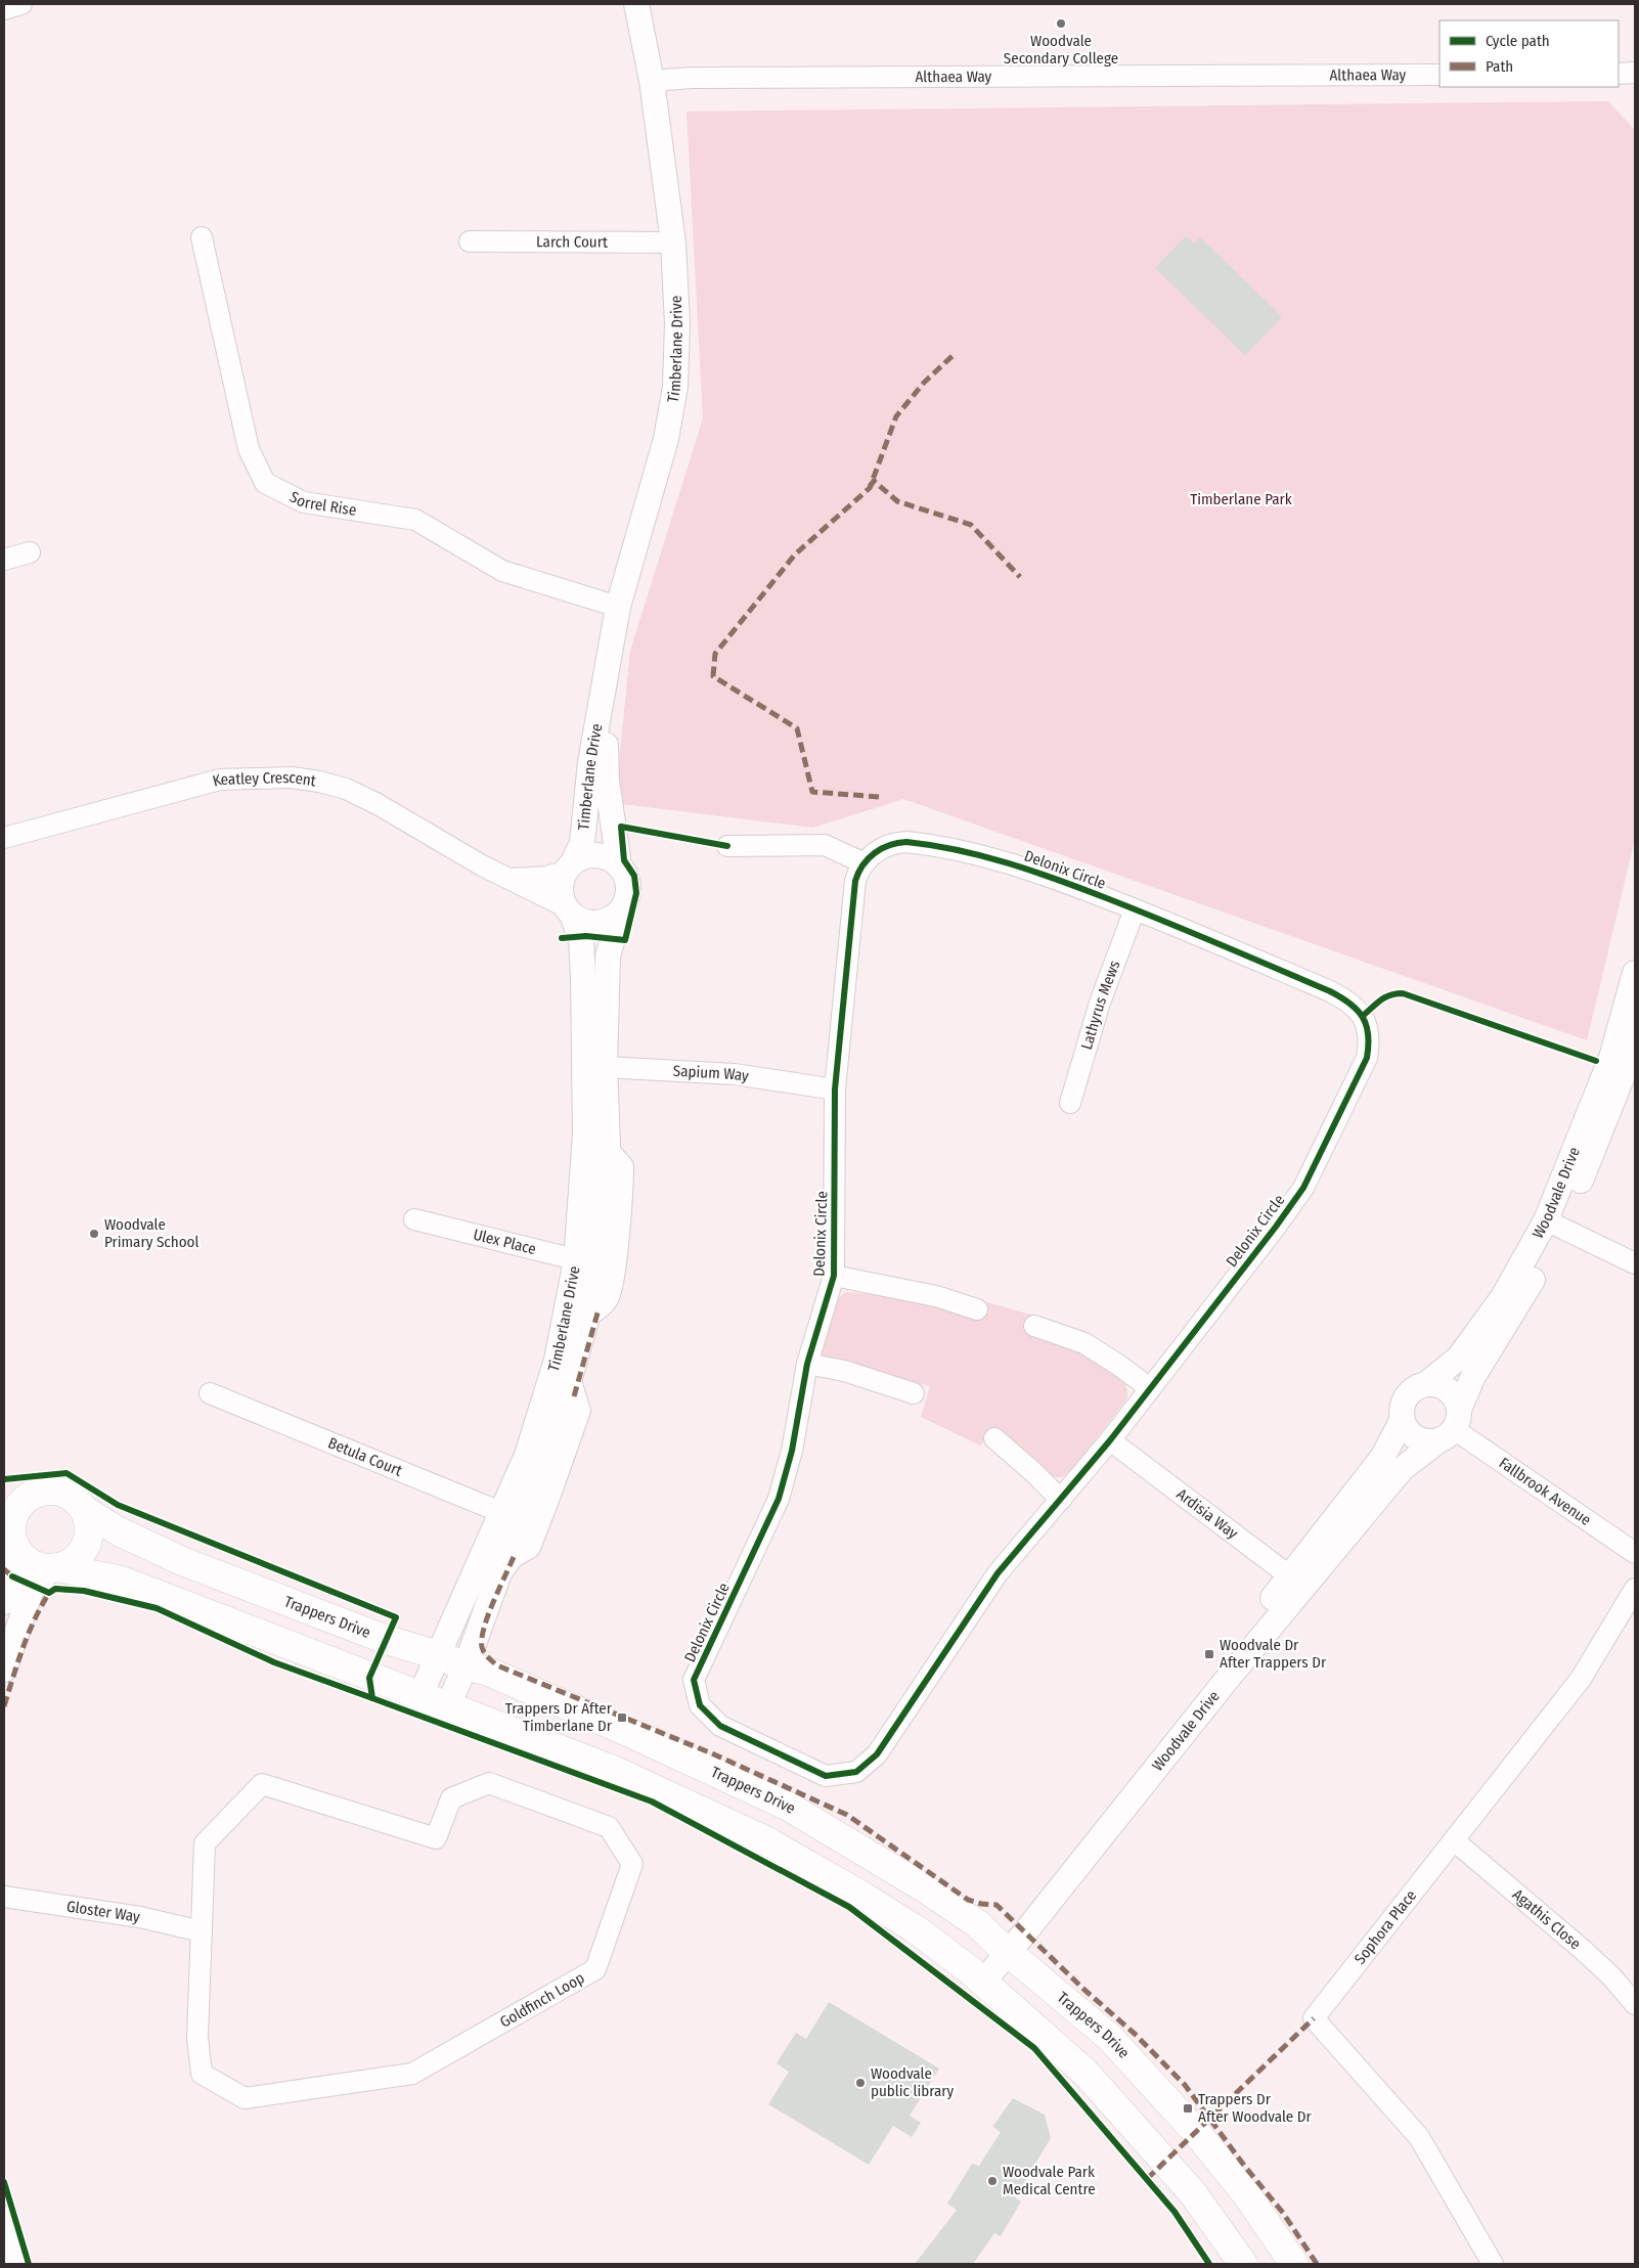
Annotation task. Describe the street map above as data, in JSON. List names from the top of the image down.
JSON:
{
  "streets": {
    "main road": ["Trappers Drive"],
    "street": [
      "Althaea Way",
      "Larch Court",
      "Timberlane Drive",
      "Sorrel Rise",
      "Keatley Crescent",
      "Delonix Circle",
      "Lathyrus Mews",
      "Sapium Way",
      "Woodvale Drive",
      "Ulex Place",
      "Betula Court",
      "Fallbrook Avenue",
      "Ardisia Way",
      "Gloster Way",
      "Agathis Close",
      "Sophora Place",
      "Goldfinch Loop"
    ]
  },
  "crossings": [
    ["Althaea Way", "Timberlane Drive"],
    ["Larch Court", "Timberlane Drive"],
    ["Timberlane Drive", "Sorrel Rise"],
    ["Timberlane Drive", "Keatley Crescent"],
    ["Timberlane Drive", "Sapium Way"],
    ["Timberlane Drive", "Ulex Place"],
    ["Timberlane Drive", "Betula Court"],
    ["Timberlane Drive", "Trappers Drive"],
    ["Delonix Circle", "Lathyrus Mews"],
    ["Delonix Circle", "Sapium Way"],
    ["Delonix Circle", "Ardisia Way"],
    ["Woodvale Drive", "Fallbrook Avenue"],
    ["Woodvale Drive", "Ardisia Way"],
    ["Woodvale Drive", "Trappers Drive"],
    ["Gloster Way", "Goldfinch Loop"],
    ["Agathis Close", "Sophora Place"]
  ],
  "parks": ["Timberlane Park"],
  "places": {
    "other": [
      "Woodvale Secondary College",
      "Woodvale Primary School",
      "Woodvale public library",
      "Woodvale Park Medical Centre"
    ],
    "transit": ["Woodvale Dr After Trappers Dr", "Trappers Dr After Timberlane Dr", "Trappers Dr After Woodvale Dr"]
  },
  "legend": ["Cycle path", "Path"]
}
